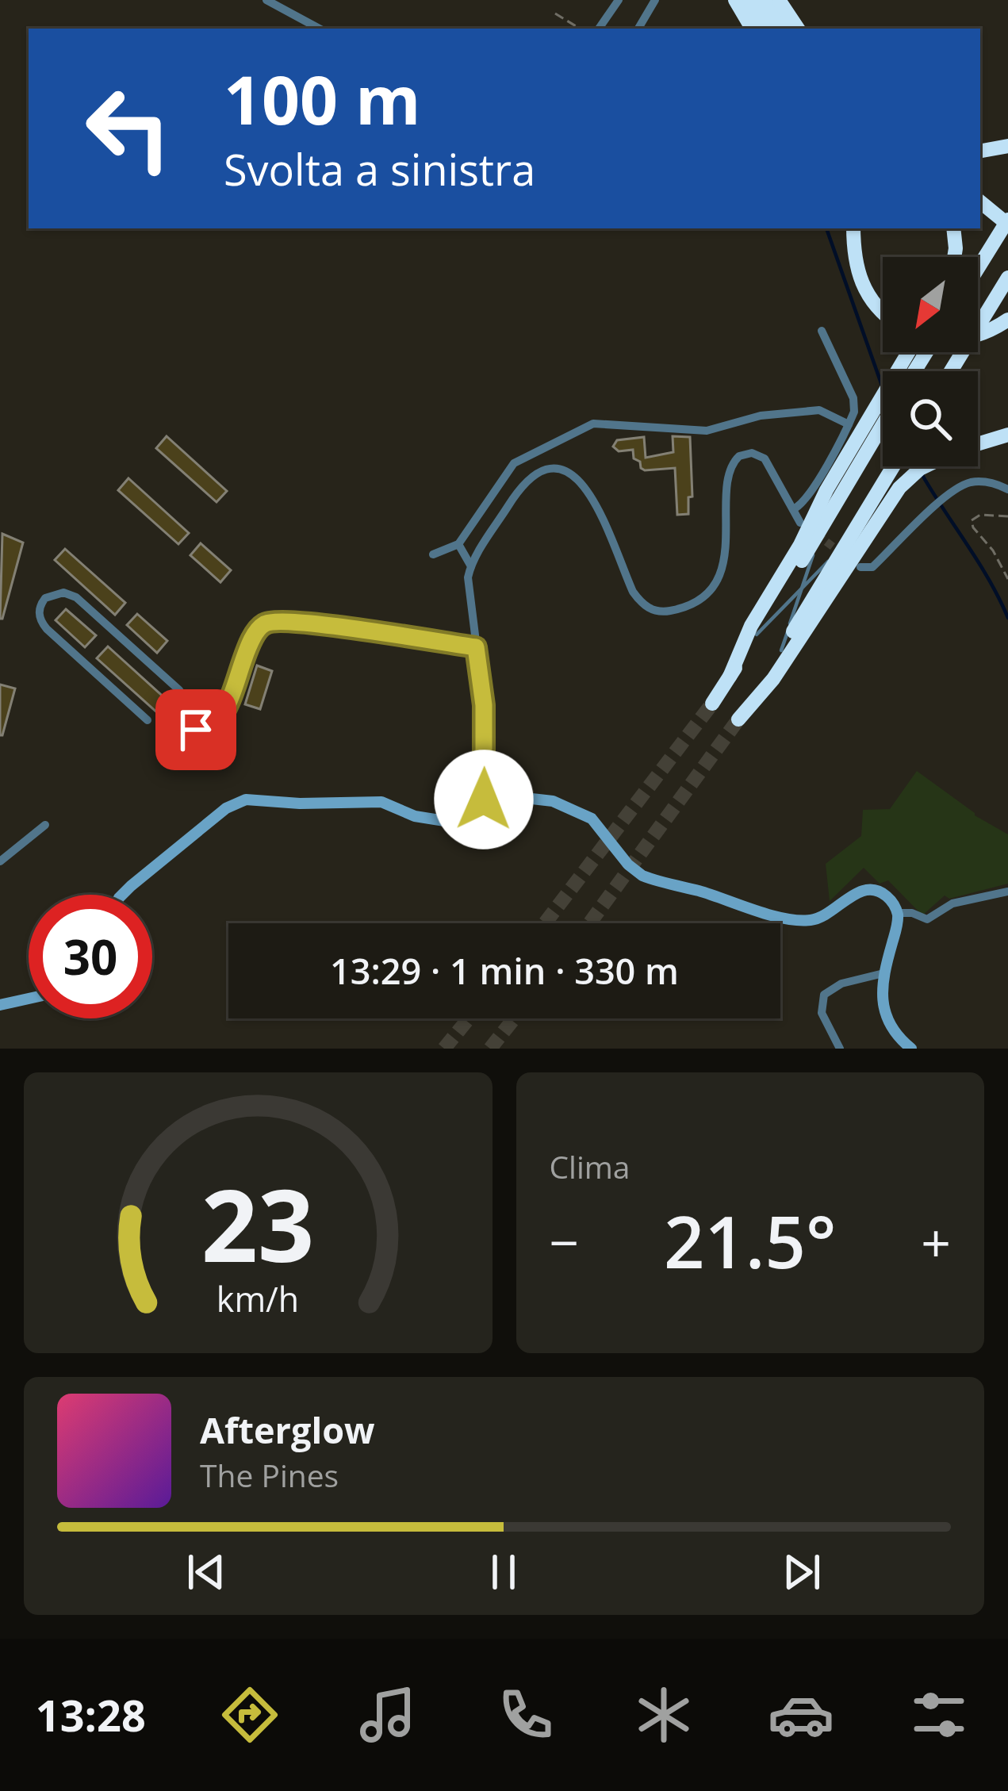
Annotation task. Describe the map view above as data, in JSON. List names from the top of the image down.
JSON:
{
  "north": "bottom left",
  "page": {
    "turn": ["100 m", "Svolta a sinistra"],
    "limit": "30",
    "trip": "13:29 · 1 min · 330 m",
    "tile": "Clima",
    "heat": ["−", "21.5°", "+"],
    "song": ["Afterglow", "The Pines"],
    "tabs": "13:28",
    "gauge": ["23", "km/h"]
  }
}
